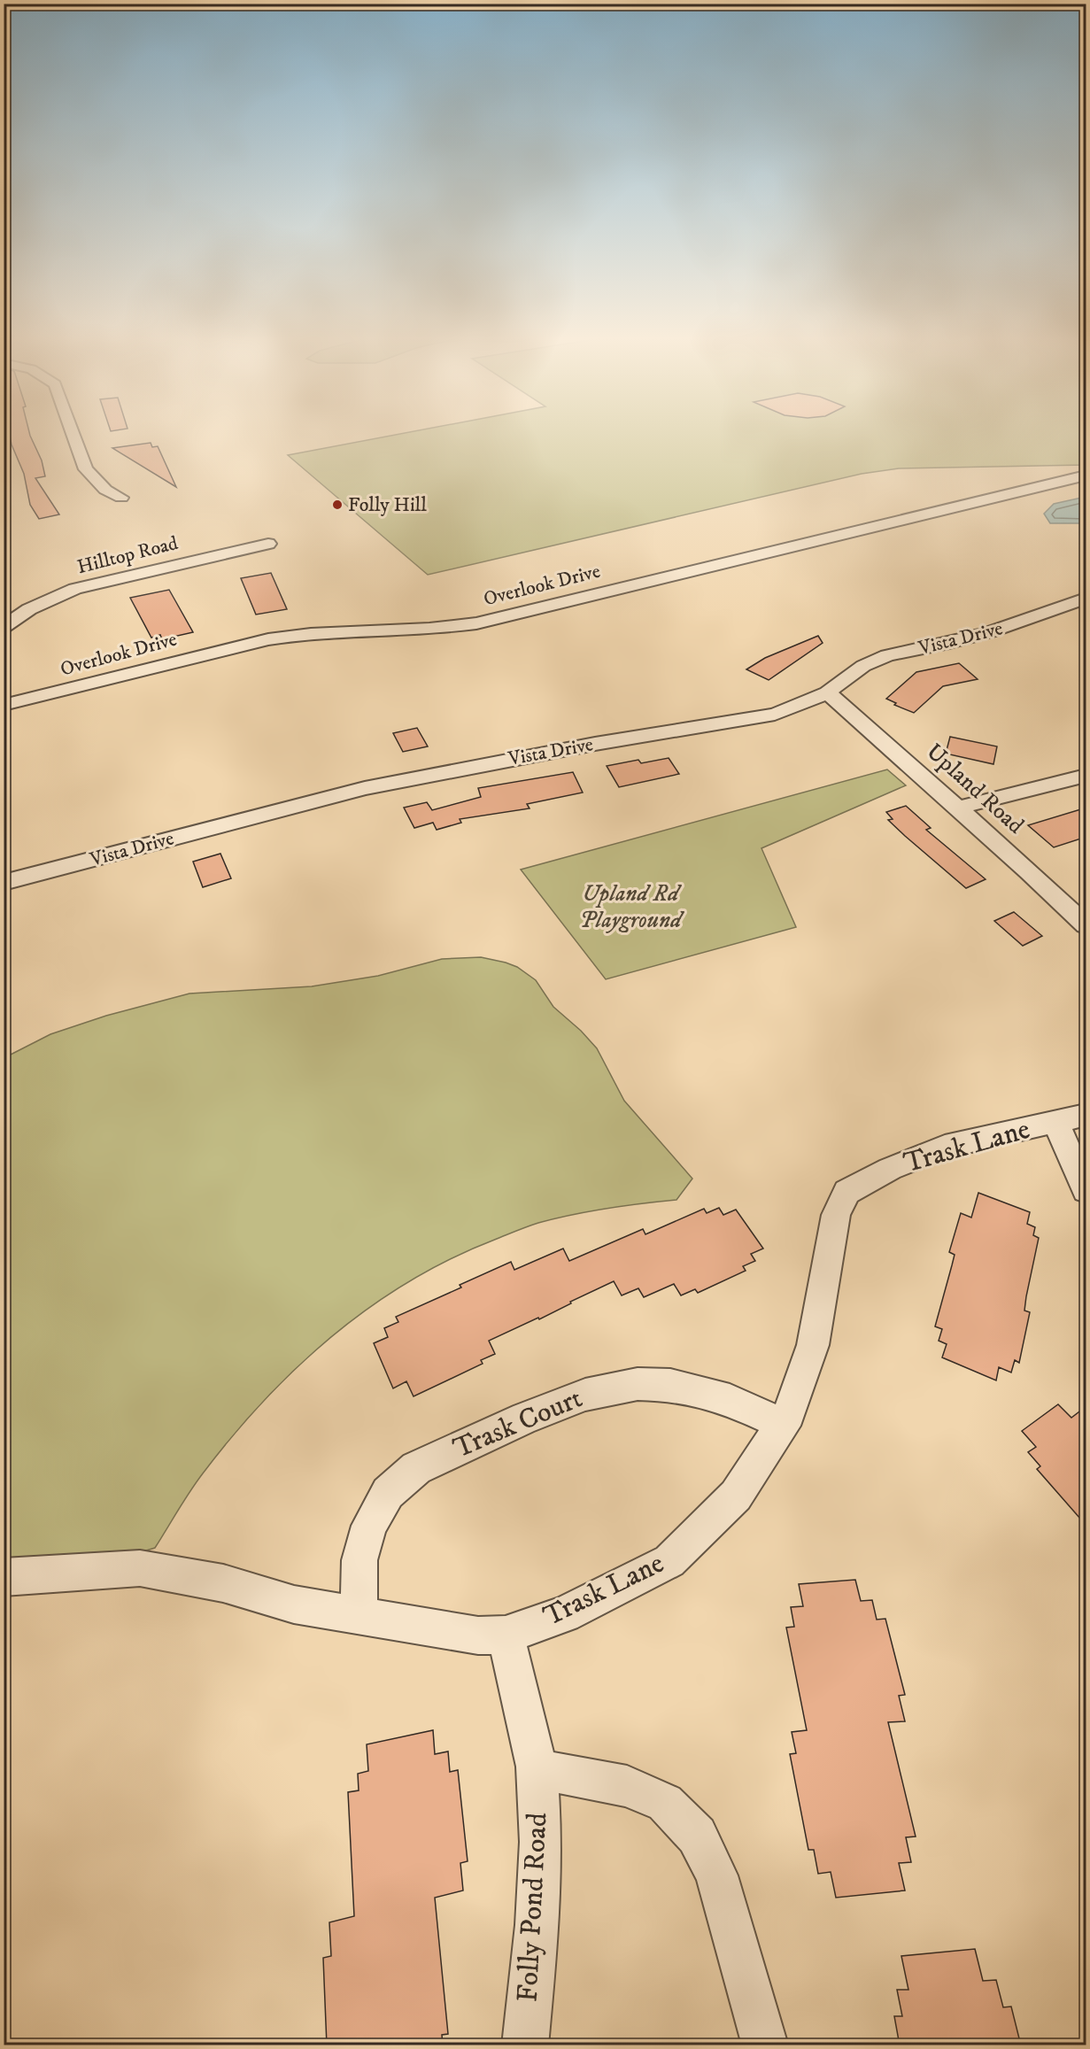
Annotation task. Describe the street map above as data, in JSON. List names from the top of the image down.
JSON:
{
  "streets": {
    "street": [
      "Hilltop Road",
      "Overlook Drive",
      "Vista Drive",
      "Upland Road",
      "Trask Lane",
      "Trask Court",
      "Folly Pond Road"
    ]
  },
  "crossings": [
    ["Vista Drive", "Upland Road"],
    ["Trask Lane", "Trask Court"],
    ["Trask Lane", "Folly Pond Road"]
  ],
  "parks": ["Upland Rd Playground"],
  "places": ["Folly Hill"]
}
